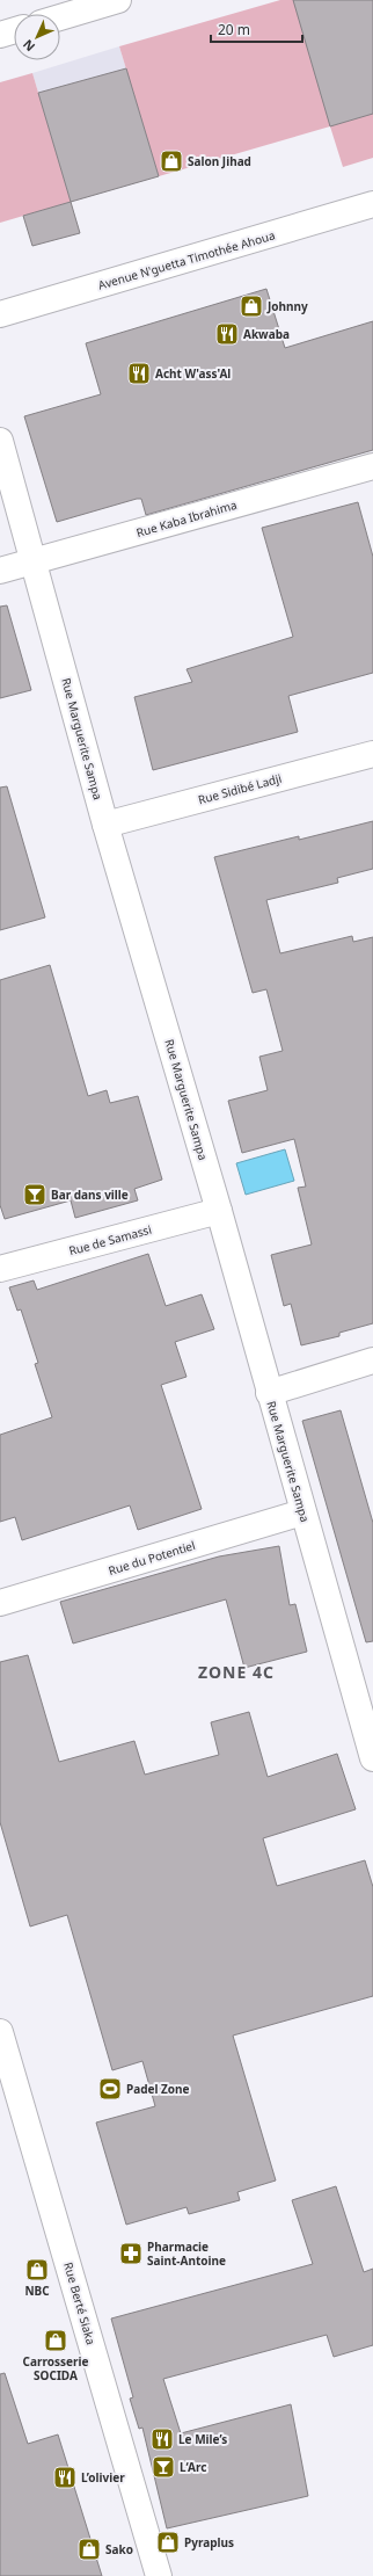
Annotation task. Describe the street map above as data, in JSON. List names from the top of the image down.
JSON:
{
  "streets": {
    "street": [
      "Avenue N'guetta Timothée Ahoua",
      "Rue Kaba Ibrahima",
      "Rue Marguerite Sampa",
      "Rue Sidibé Ladji",
      "Rue de Samassi",
      "Rue du Potentiel",
      "Rue Berté Siaka"
    ]
  },
  "crossings": [
    ["Rue Kaba Ibrahima", "Rue Marguerite Sampa"],
    ["Rue Marguerite Sampa", "Rue Sidibé Ladji"],
    ["Rue Marguerite Sampa", "Rue de Samassi"],
    ["Rue Marguerite Sampa", "Rue du Potentiel"]
  ],
  "districts": ["ZONE 4C"],
  "places": {
    "shop": [
      "Salon Jihad",
      "Johnny",
      "NBC",
      "Carrosserie SOCIDA",
      "Pyraplus",
      "Sako"
    ],
    "restaurant": [
      "Akwaba",
      "Acht W'ass'Al",
      "Le Mile’s",
      "L’olivier"
    ],
    "bar": ["Bar dans ville", "L‘Arc"],
    "sports": ["Padel Zone"],
    "pharmacy": ["Pharmacie Saint-Antoine"]
  },
  "scale_bar": "20 m",
  "north": "bottom left"
}
